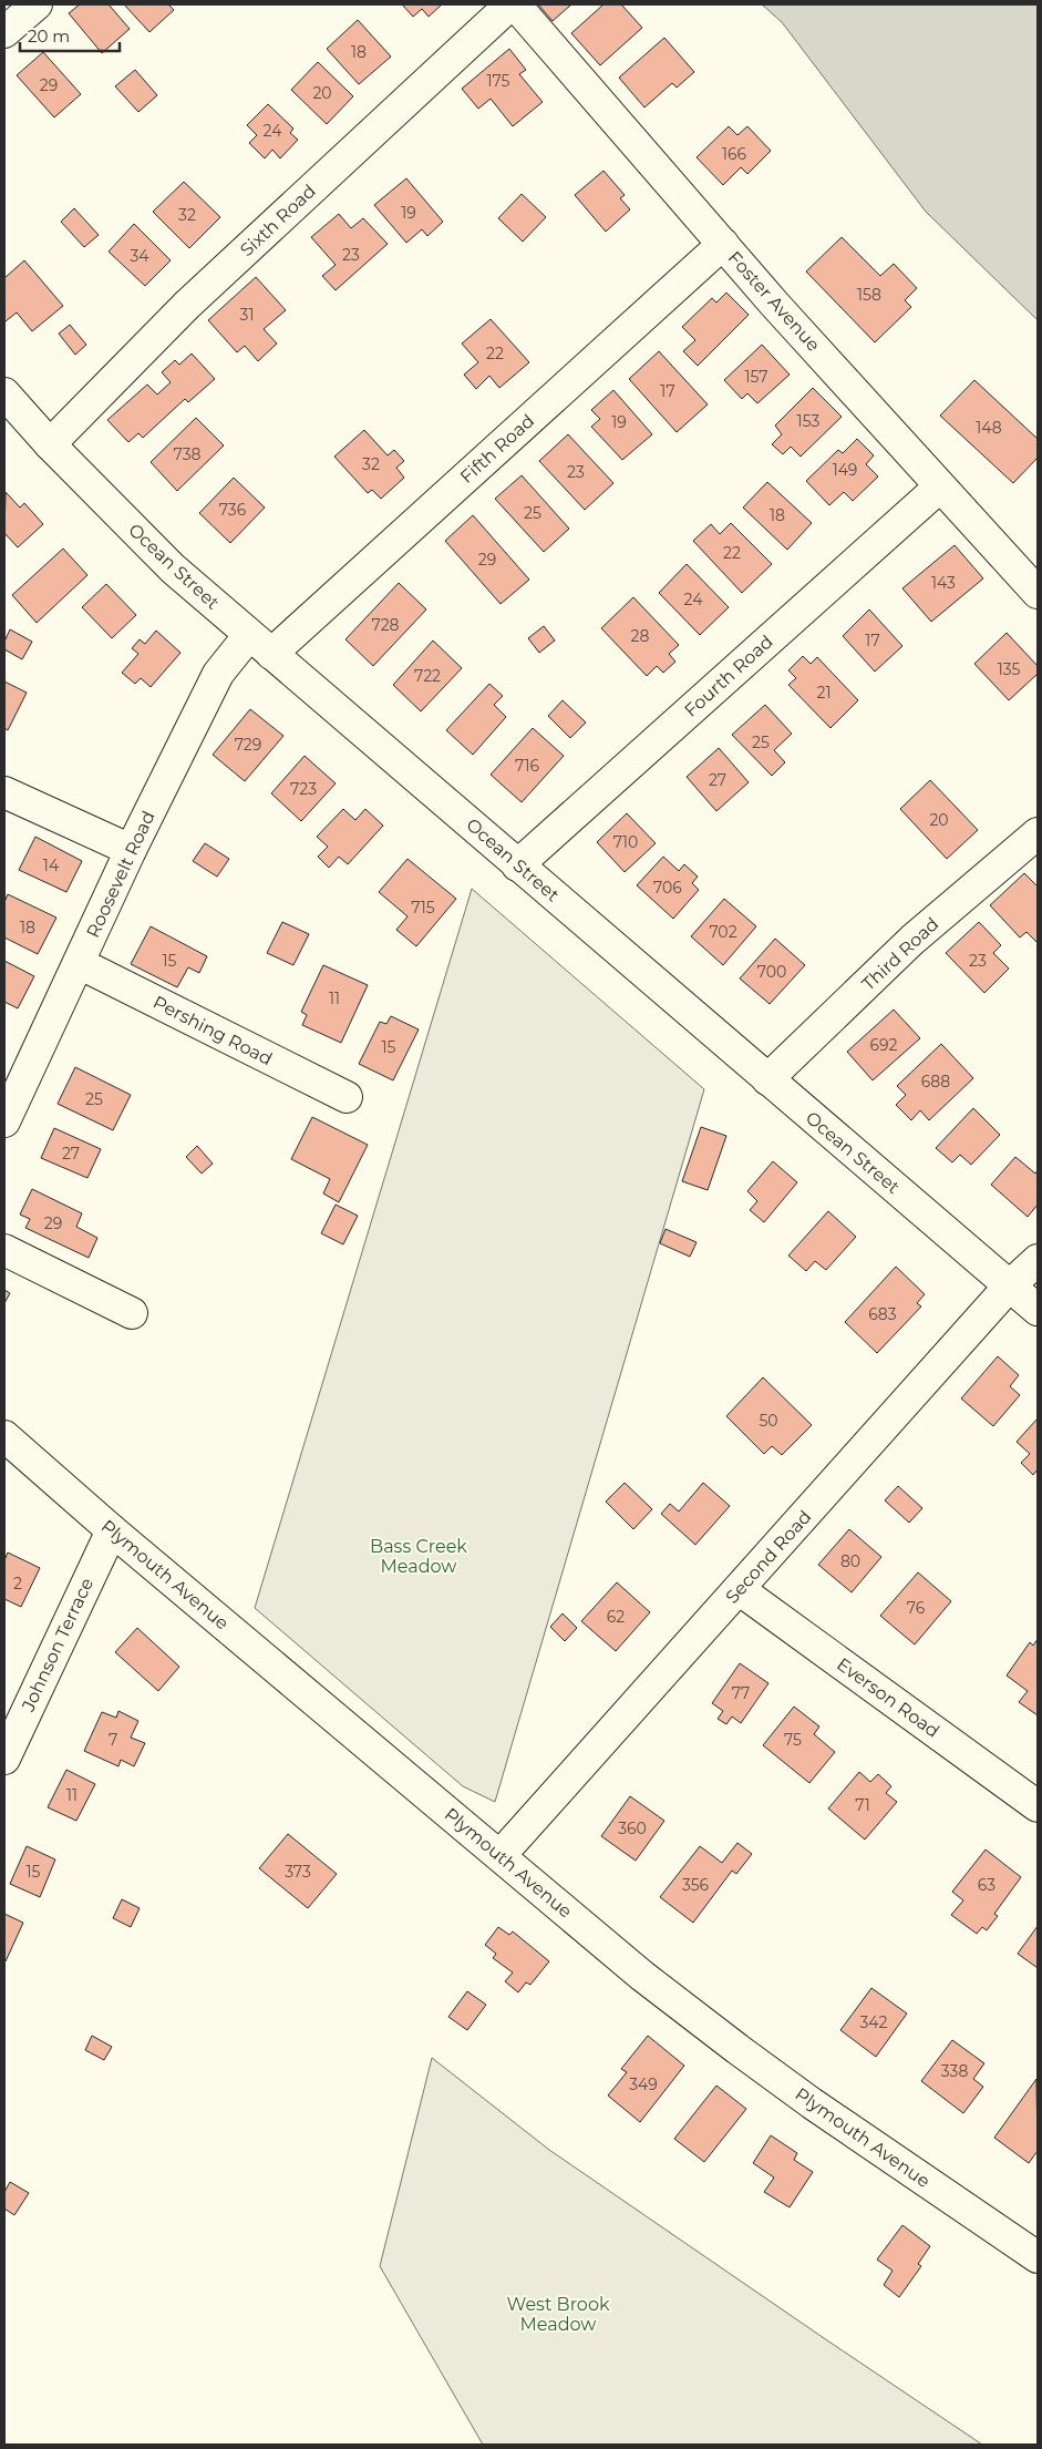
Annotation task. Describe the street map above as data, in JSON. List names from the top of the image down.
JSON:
{
  "streets": {
    "street": [
      "Sixth Road",
      "Foster Avenue",
      "Fifth Road",
      "Ocean Street",
      "Fourth Road",
      "Roosevelt Road",
      "Third Road",
      "Pershing Road",
      "Second Road",
      "Plymouth Avenue",
      "Johnson Terrace",
      "Everson Road"
    ]
  },
  "crossings": [
    ["Sixth Road", "Foster Avenue"],
    ["Sixth Road", "Ocean Street"],
    ["Foster Avenue", "Fifth Road"],
    ["Foster Avenue", "Fourth Road"],
    ["Fifth Road", "Ocean Street"],
    ["Fifth Road", "Roosevelt Road"],
    ["Ocean Street", "Fourth Road"],
    ["Ocean Street", "Roosevelt Road"],
    ["Ocean Street", "Third Road"],
    ["Ocean Street", "Second Road"],
    ["Roosevelt Road", "Pershing Road"],
    ["Second Road", "Plymouth Avenue"],
    ["Second Road", "Everson Road"],
    ["Plymouth Avenue", "Johnson Terrace"]
  ],
  "parks": ["Bass Creek Meadow", "West Brook Meadow"],
  "house_numbers": [
    "18",
    "175",
    "29",
    "20",
    "24",
    "166",
    "19",
    "32",
    "23",
    "34",
    "158",
    "31",
    "22",
    "157",
    "17",
    "153",
    "19",
    "148",
    "738",
    "32",
    "149",
    "23",
    "736",
    "25",
    "18",
    "22",
    "29",
    "143",
    "24",
    "728",
    "28",
    "17",
    "135",
    "722",
    "21",
    "25",
    "729",
    "716",
    "27",
    "723",
    "20",
    "710",
    "14",
    "706",
    "715",
    "18",
    "702",
    "15",
    "23",
    "700",
    "11",
    "692",
    "15",
    "688",
    "25",
    "27",
    "29",
    "683",
    "50",
    "80",
    "2",
    "76",
    "62",
    "77",
    "7",
    "75",
    "11",
    "71",
    "360",
    "15",
    "373",
    "356",
    "63",
    "342",
    "338",
    "349"
  ],
  "scale_bar": "20 m"
}
